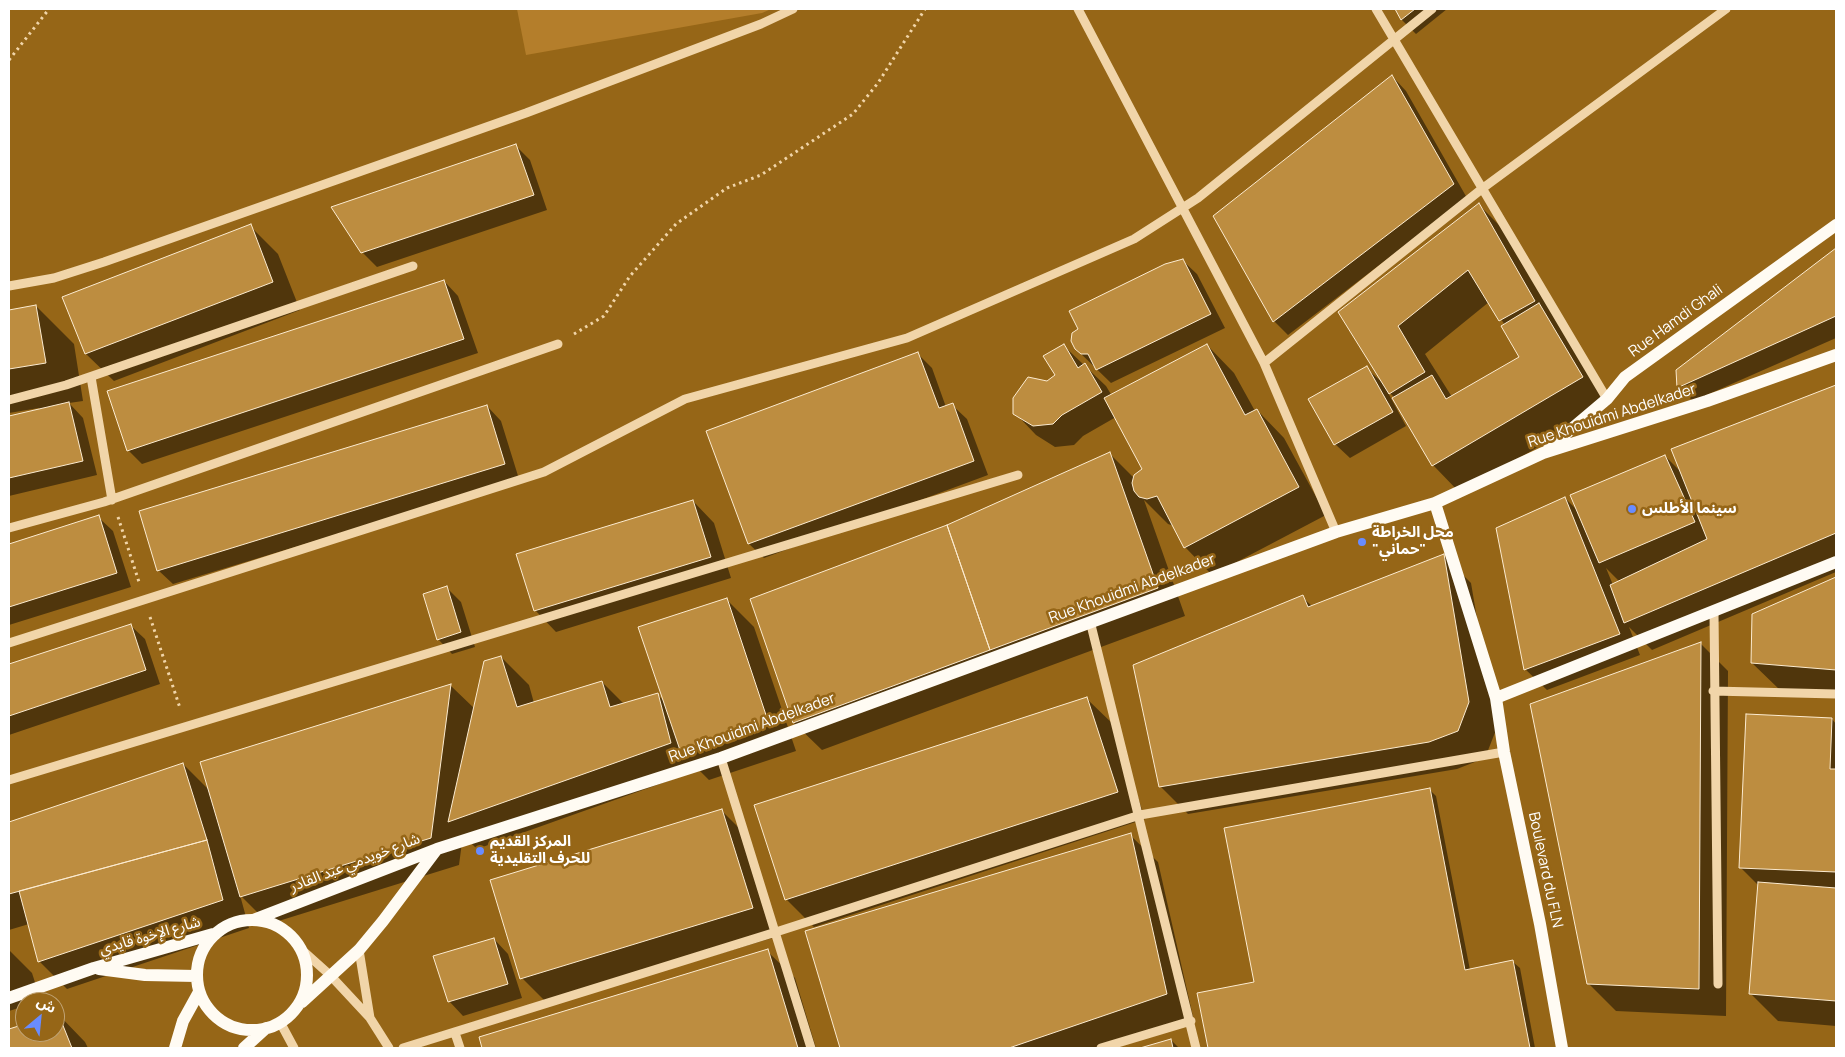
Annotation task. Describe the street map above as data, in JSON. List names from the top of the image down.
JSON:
{
  "streets": {
    "main road": [
      "Rue Hamdi Ghali",
      "Rue Khouidmi Abdelkader",
      "شارع خويدمي عبد القادر",
      "Boulevard du FLN",
      "شارع الإخوة قايدي"
    ]
  },
  "crossings": [
    ["Rue Hamdi Ghali", "Rue Khouidmi Abdelkader"],
    ["Rue Khouidmi Abdelkader", "شارع خويدمي عبد القادر"],
    ["Rue Khouidmi Abdelkader", "Boulevard du FLN"],
    ["شارع خويدمي عبد القادر", "شارع الإخوة قايدي"]
  ],
  "places": ["سينما الأطلس", "محل الخراطة \"حماني\"", "المركز القديم للحرف التقليدية"],
  "north": "top right"
}
